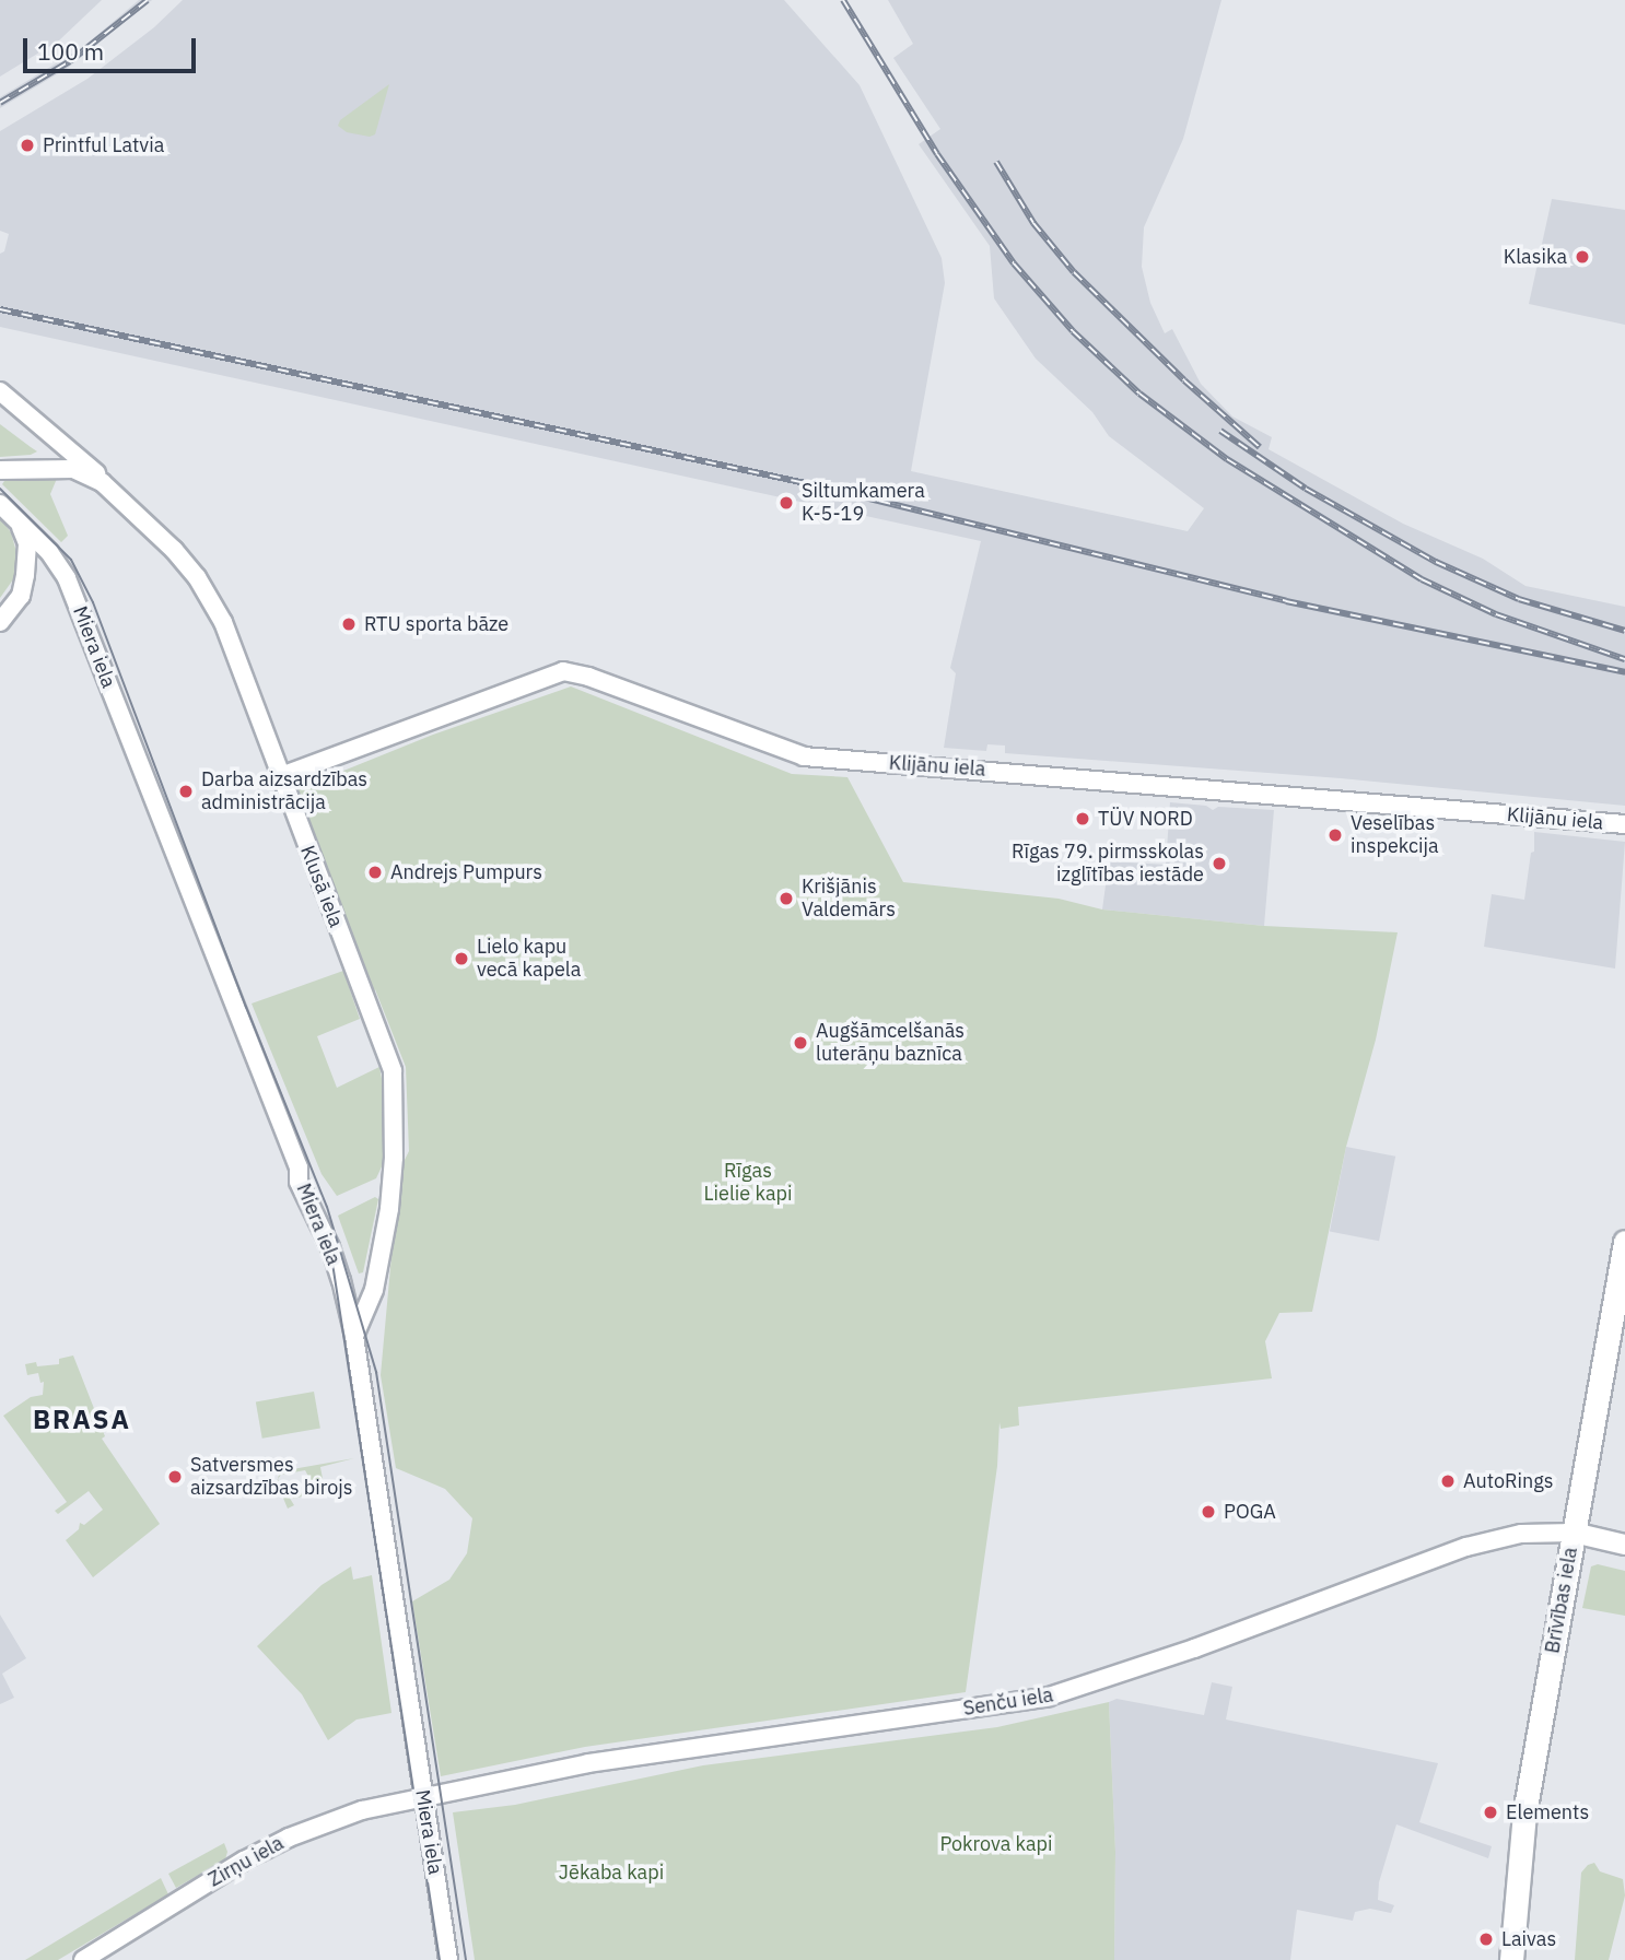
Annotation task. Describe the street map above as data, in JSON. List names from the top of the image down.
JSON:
{
  "streets": {
    "highway": ["Brīvības iela"],
    "street": [
      "Miera iela",
      "Klijānu iela",
      "Klusā iela",
      "Senču iela",
      "Zirņu iela"
    ]
  },
  "crossings": [
    ["Miera iela", "Klusā iela"],
    ["Miera iela", "Senču iela"],
    ["Miera iela", "Zirņu iela"],
    ["Klijānu iela", "Klusā iela"],
    ["Brīvības iela", "Senču iela"],
    ["Senču iela", "Zirņu iela"]
  ],
  "districts": ["BRASA"],
  "parks": ["Rīgas Lielie kapi", "Pokrova kapi", "Jēkaba kapi"],
  "places": [
    "Printful Latvia",
    "Klasika",
    "Siltumkamera K-5-19",
    "RTU sporta bāze",
    "Darba aizsardzības administrācija",
    "TÜV NORD",
    "Veselības inspekcija",
    "Rīgas 79. pirmsskolas izglītības iestāde",
    "Andrejs Pumpurs",
    "Krišjānis Valdemārs",
    "Lielo kapu vecā kapela",
    "Augšāmcelšanās luterāņu baznīca",
    "Satversmes aizsardzības birojs",
    "AutoRings",
    "POGA",
    "Elements",
    "Laivas"
  ],
  "scale_bar": "100 m"
}
